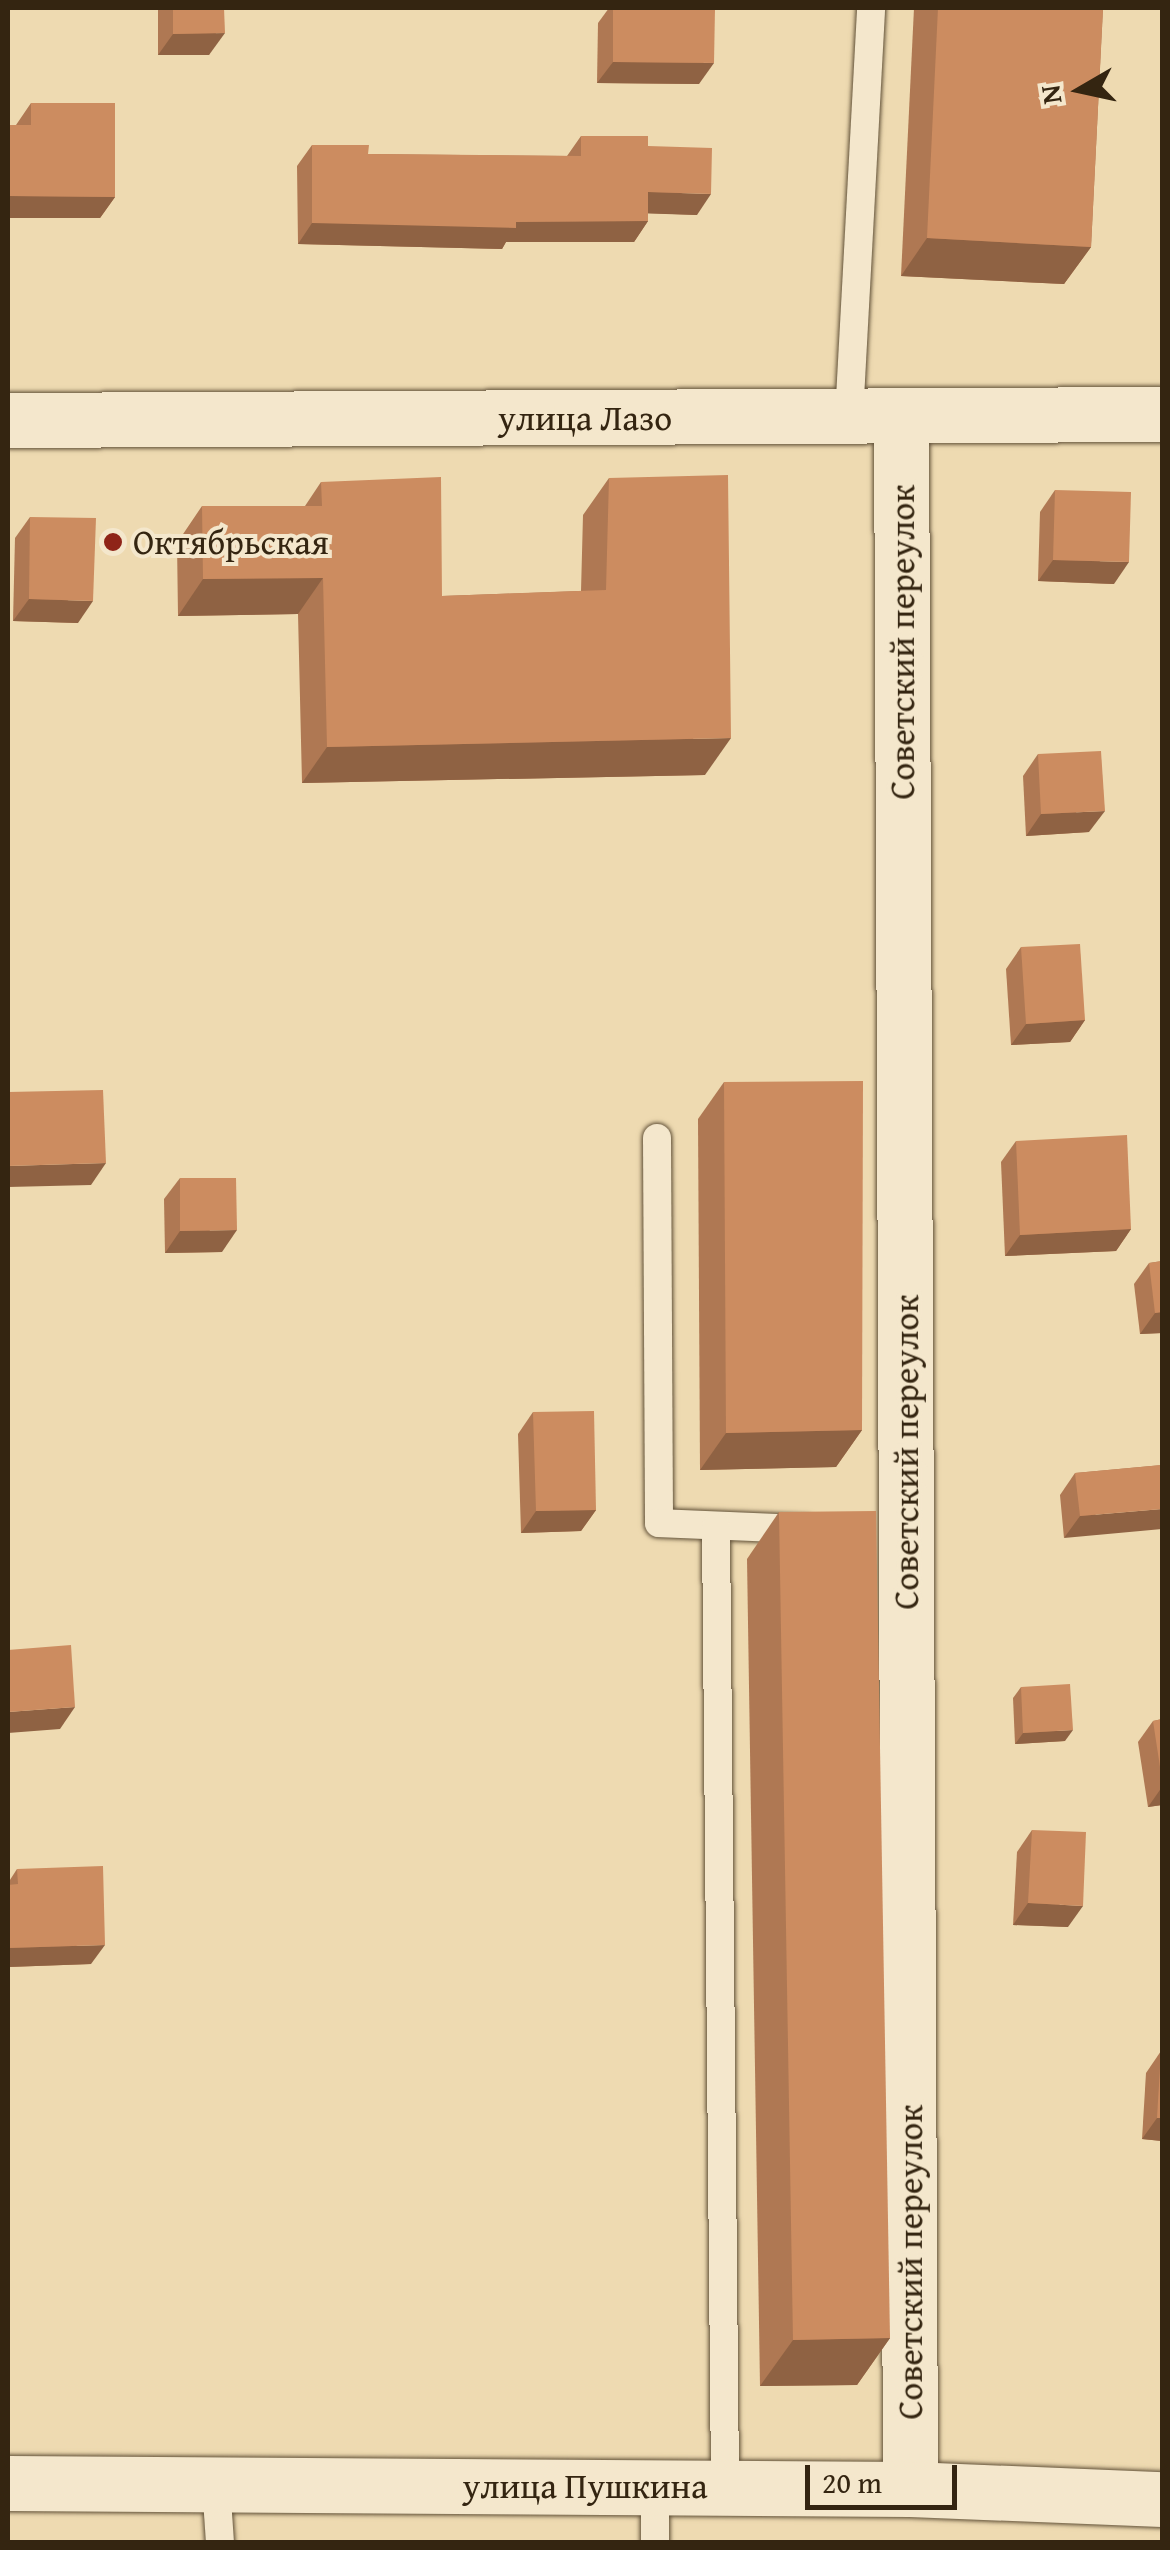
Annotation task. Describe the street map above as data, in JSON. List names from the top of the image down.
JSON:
{
  "streets": {
    "street": ["улица Лазо", "Советский переулок", "улица Пушкина"]
  },
  "crossings": [
    ["улица Лазо", "Советский переулок"],
    ["Советский переулок", "улица Пушкина"]
  ],
  "places": ["Октябрьская"],
  "scale_bar": "20 m",
  "north": "left"
}
